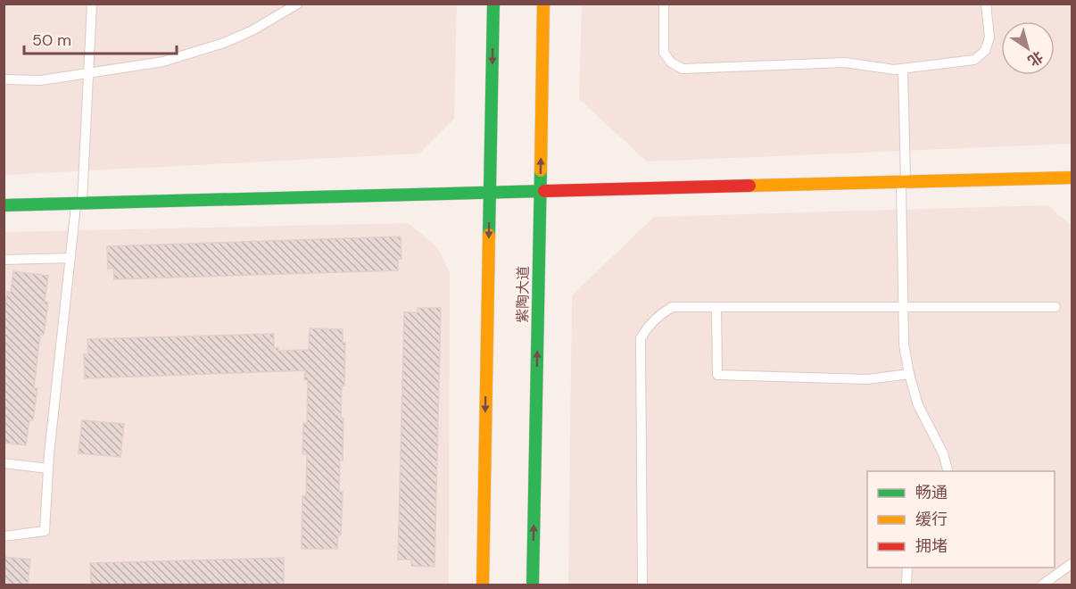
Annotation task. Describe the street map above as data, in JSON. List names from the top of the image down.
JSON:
{
  "streets": {
    "main road": ["紫陶大道"]
  },
  "legend": ["畅通", "缓行", "拥堵"],
  "scale_bar": "50 m",
  "north": "bottom right"
}
